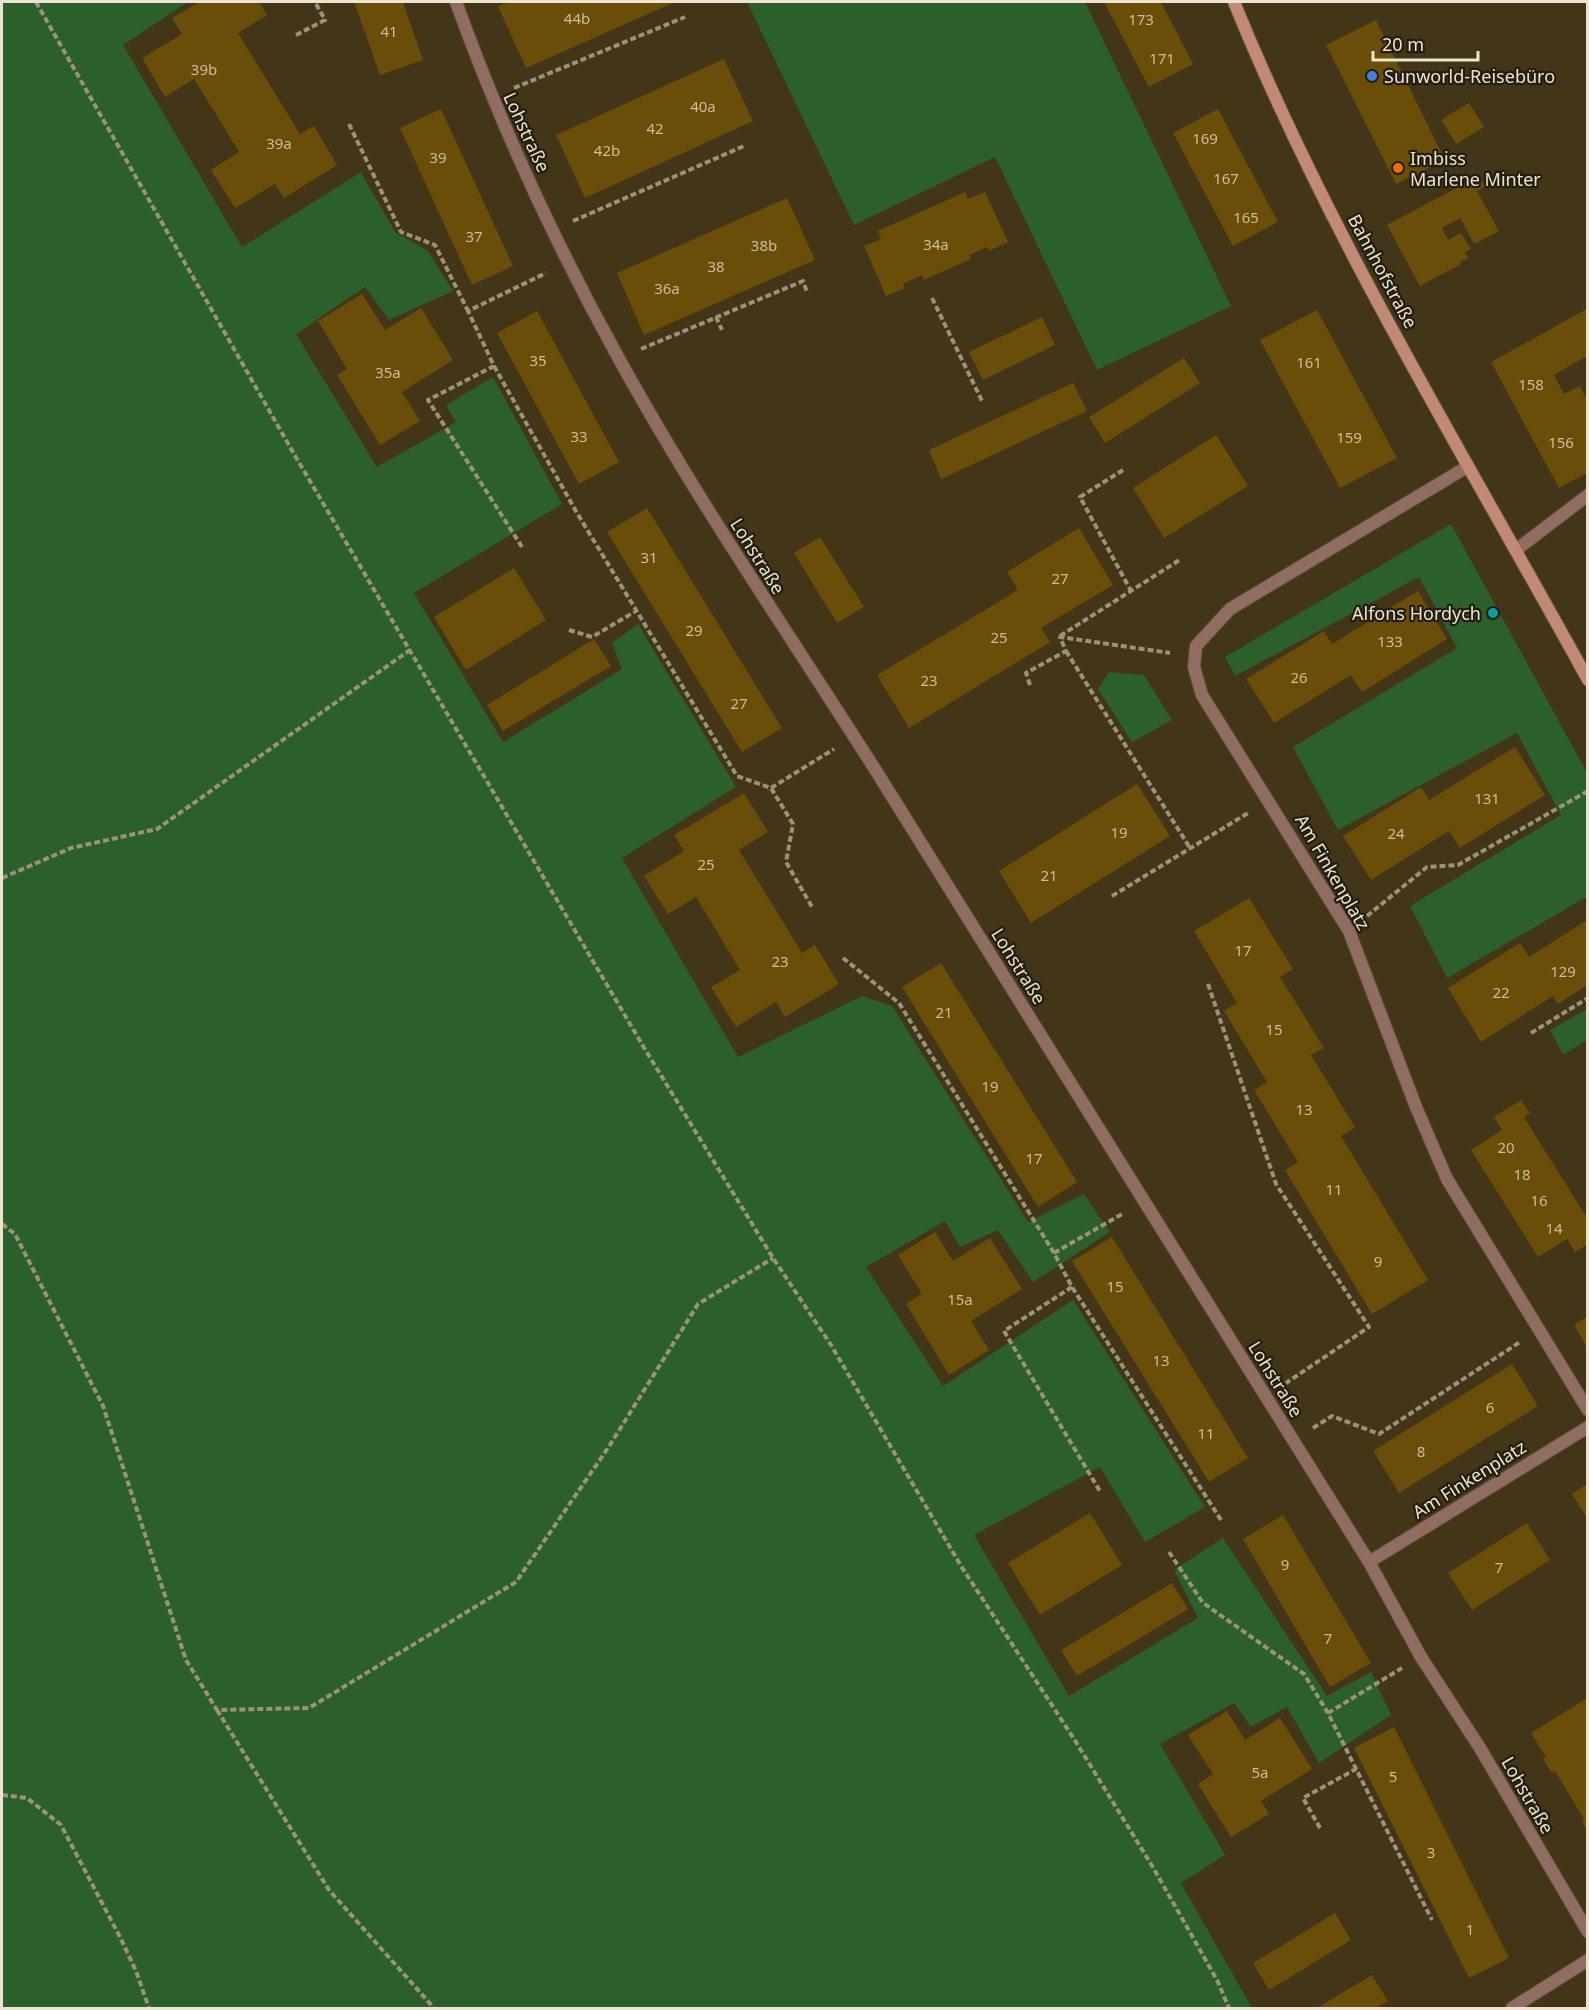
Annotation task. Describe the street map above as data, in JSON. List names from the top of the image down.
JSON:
{
  "streets": {
    "street": ["Lohstraße", "Bahnhofstraße", "Am Finkenplatz"]
  },
  "crossings": [
    ["Lohstraße", "Am Finkenplatz"]
  ],
  "places": ["Sunworld-Reisebüro", "Imbiss Marlene Minter", "Alfons Hordych"],
  "house_numbers": [
    "44b",
    "173",
    "41",
    "171",
    "39b",
    "40a",
    "42",
    "169",
    "39a",
    "42b",
    "39",
    "167",
    "165",
    "37",
    "34a",
    "38b",
    "38",
    "36a",
    "35",
    "161",
    "35a",
    "158",
    "33",
    "159",
    "156",
    "31",
    "27",
    "29",
    "25",
    "133",
    "26",
    "23",
    "27",
    "131",
    "19",
    "24",
    "25",
    "21",
    "17",
    "23",
    "129",
    "22",
    "21",
    "15",
    "19",
    "13",
    "20",
    "17",
    "18",
    "11",
    "16",
    "14",
    "9",
    "15",
    "15a",
    "13",
    "6",
    "11",
    "8",
    "9",
    "7",
    "7",
    "5a",
    "5",
    "3",
    "1"
  ],
  "scale_bar": "20 m"
}
